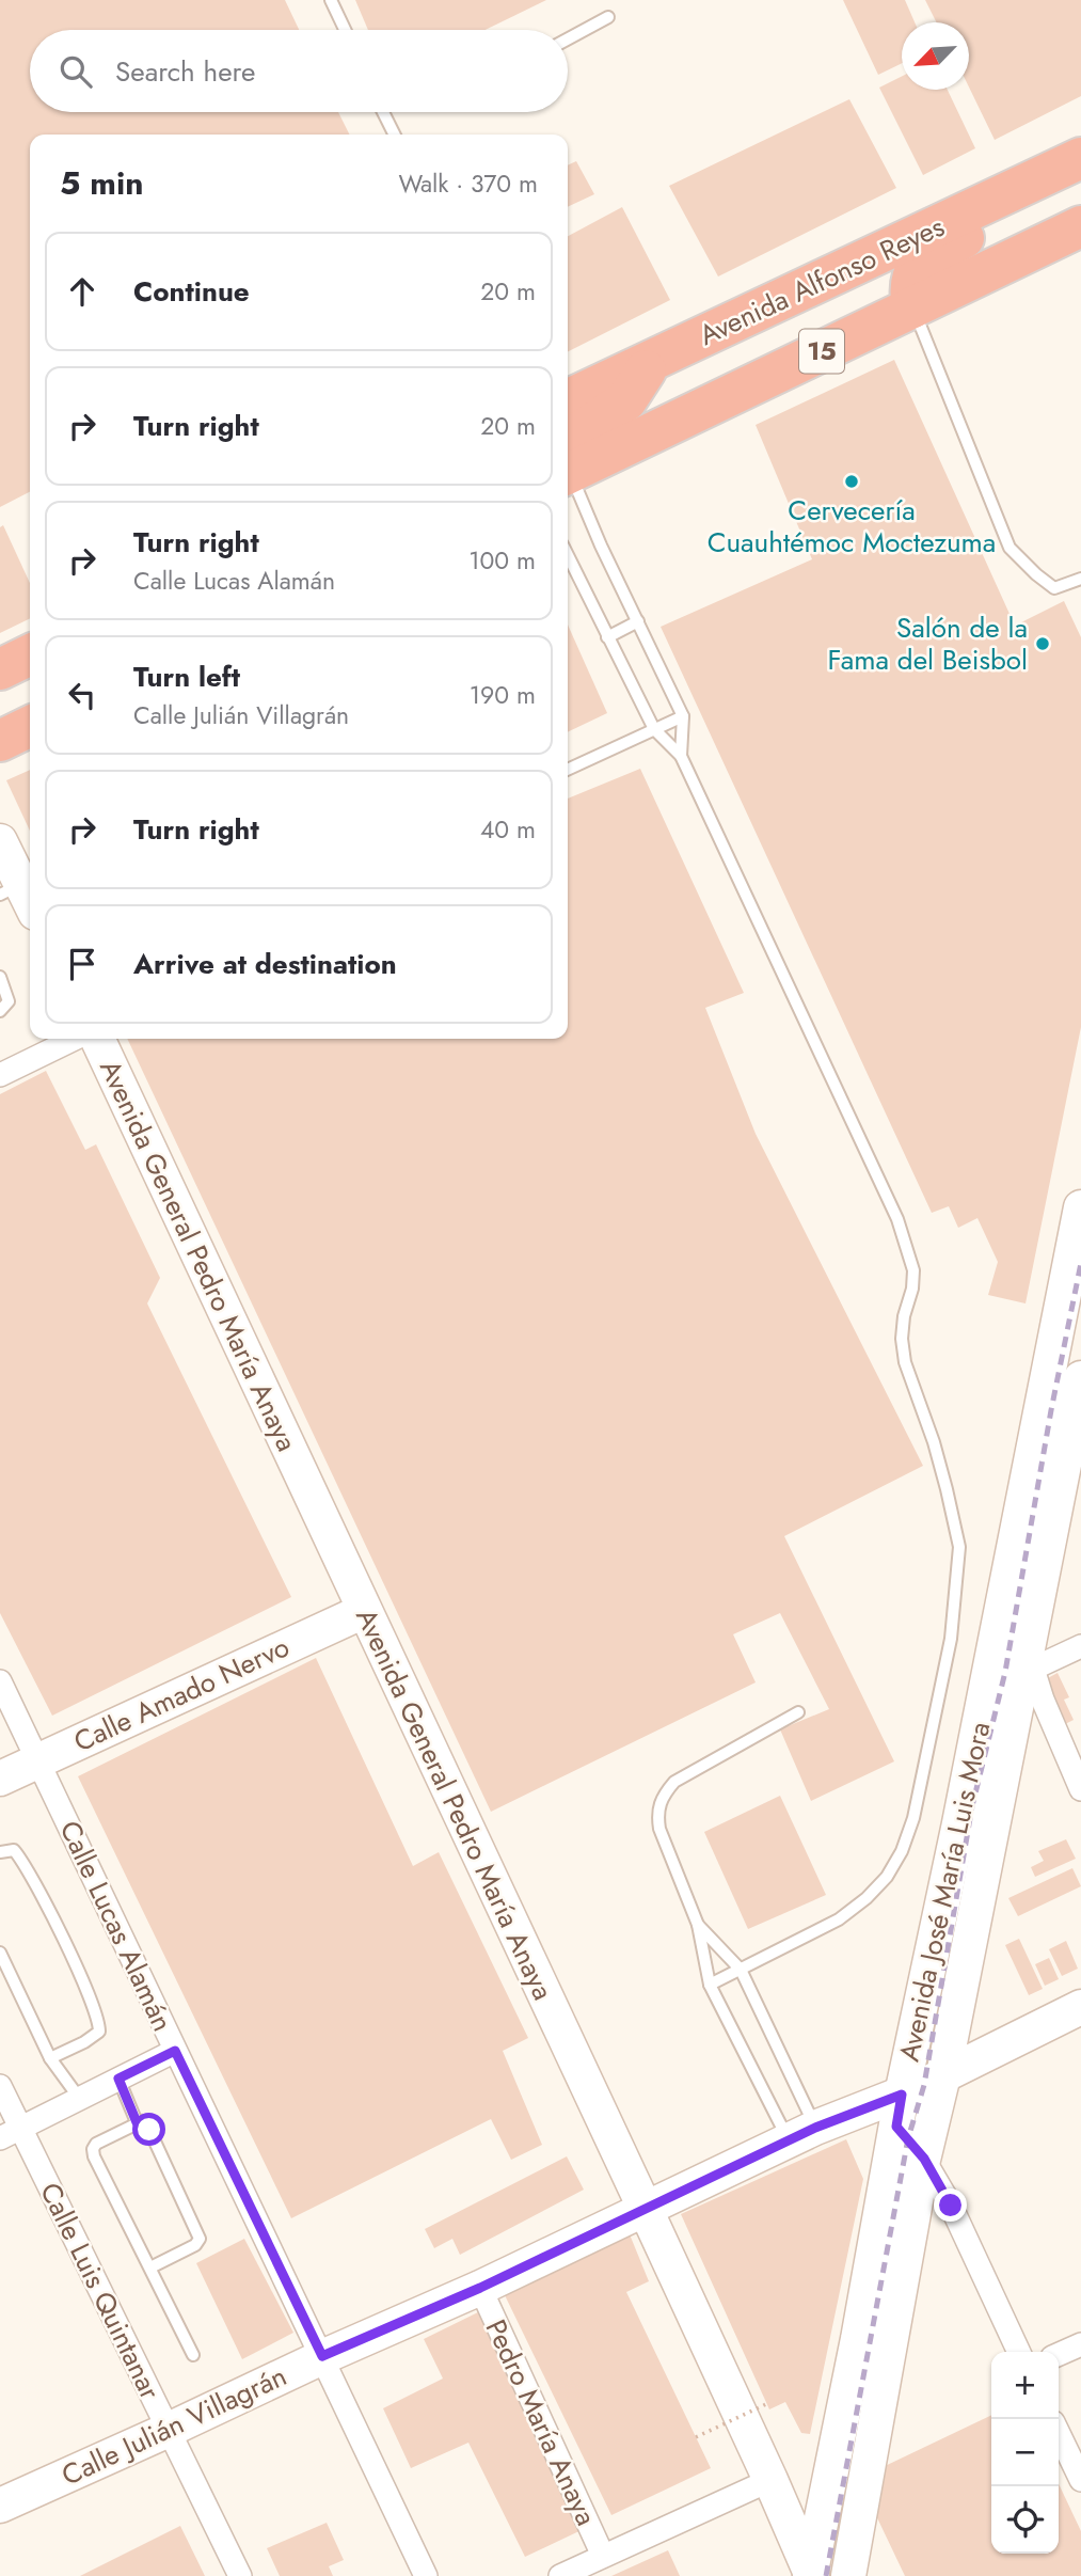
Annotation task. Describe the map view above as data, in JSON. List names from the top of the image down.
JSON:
{
  "streets": {
    "highway": ["Avenida Alfonso Reyes", "15"],
    "street": [
      "Avenida General Pedro María Anaya",
      "Calle Amado Nervo",
      "Avenida José María Luis Mora",
      "Calle Lucas Alamán",
      "Calle Luis Quintanar",
      "Pedro María Anaya",
      "Calle Julián Villagrán"
    ]
  },
  "crossings": [
    ["Avenida General Pedro María Anaya", "Calle Amado Nervo"],
    ["Avenida General Pedro María Anaya", "Avenida José María Luis Mora"],
    ["Avenida General Pedro María Anaya", "Calle Julián Villagrán"],
    ["Calle Amado Nervo", "Calle Lucas Alamán"],
    ["Avenida José María Luis Mora", "Calle Julián Villagrán"],
    ["Calle Lucas Alamán", "Calle Julián Villagrán"],
    ["Calle Luis Quintanar", "Calle Julián Villagrán"],
    ["Pedro María Anaya", "Calle Julián Villagrán"]
  ],
  "places": ["Cervecería Cuauhtémoc Moctezuma", "Salón de la Fama del Beisbol"],
  "north": "bottom left",
  "page": {
    "search": "Search here",
    "heading": ["5 min", "Walk · 370 m"],
    "list": [
      ["Continue", "20 m"],
      ["Turn right", "20 m"],
      ["Turn right", "Calle Lucas Alamán", "100 m"],
      ["Turn left", "Calle Julián Villagrán", "190 m"],
      ["Turn right", "40 m"],
      "Arrive at destination"
    ],
    "map_buttons": ["+", "−"]
  }
}
